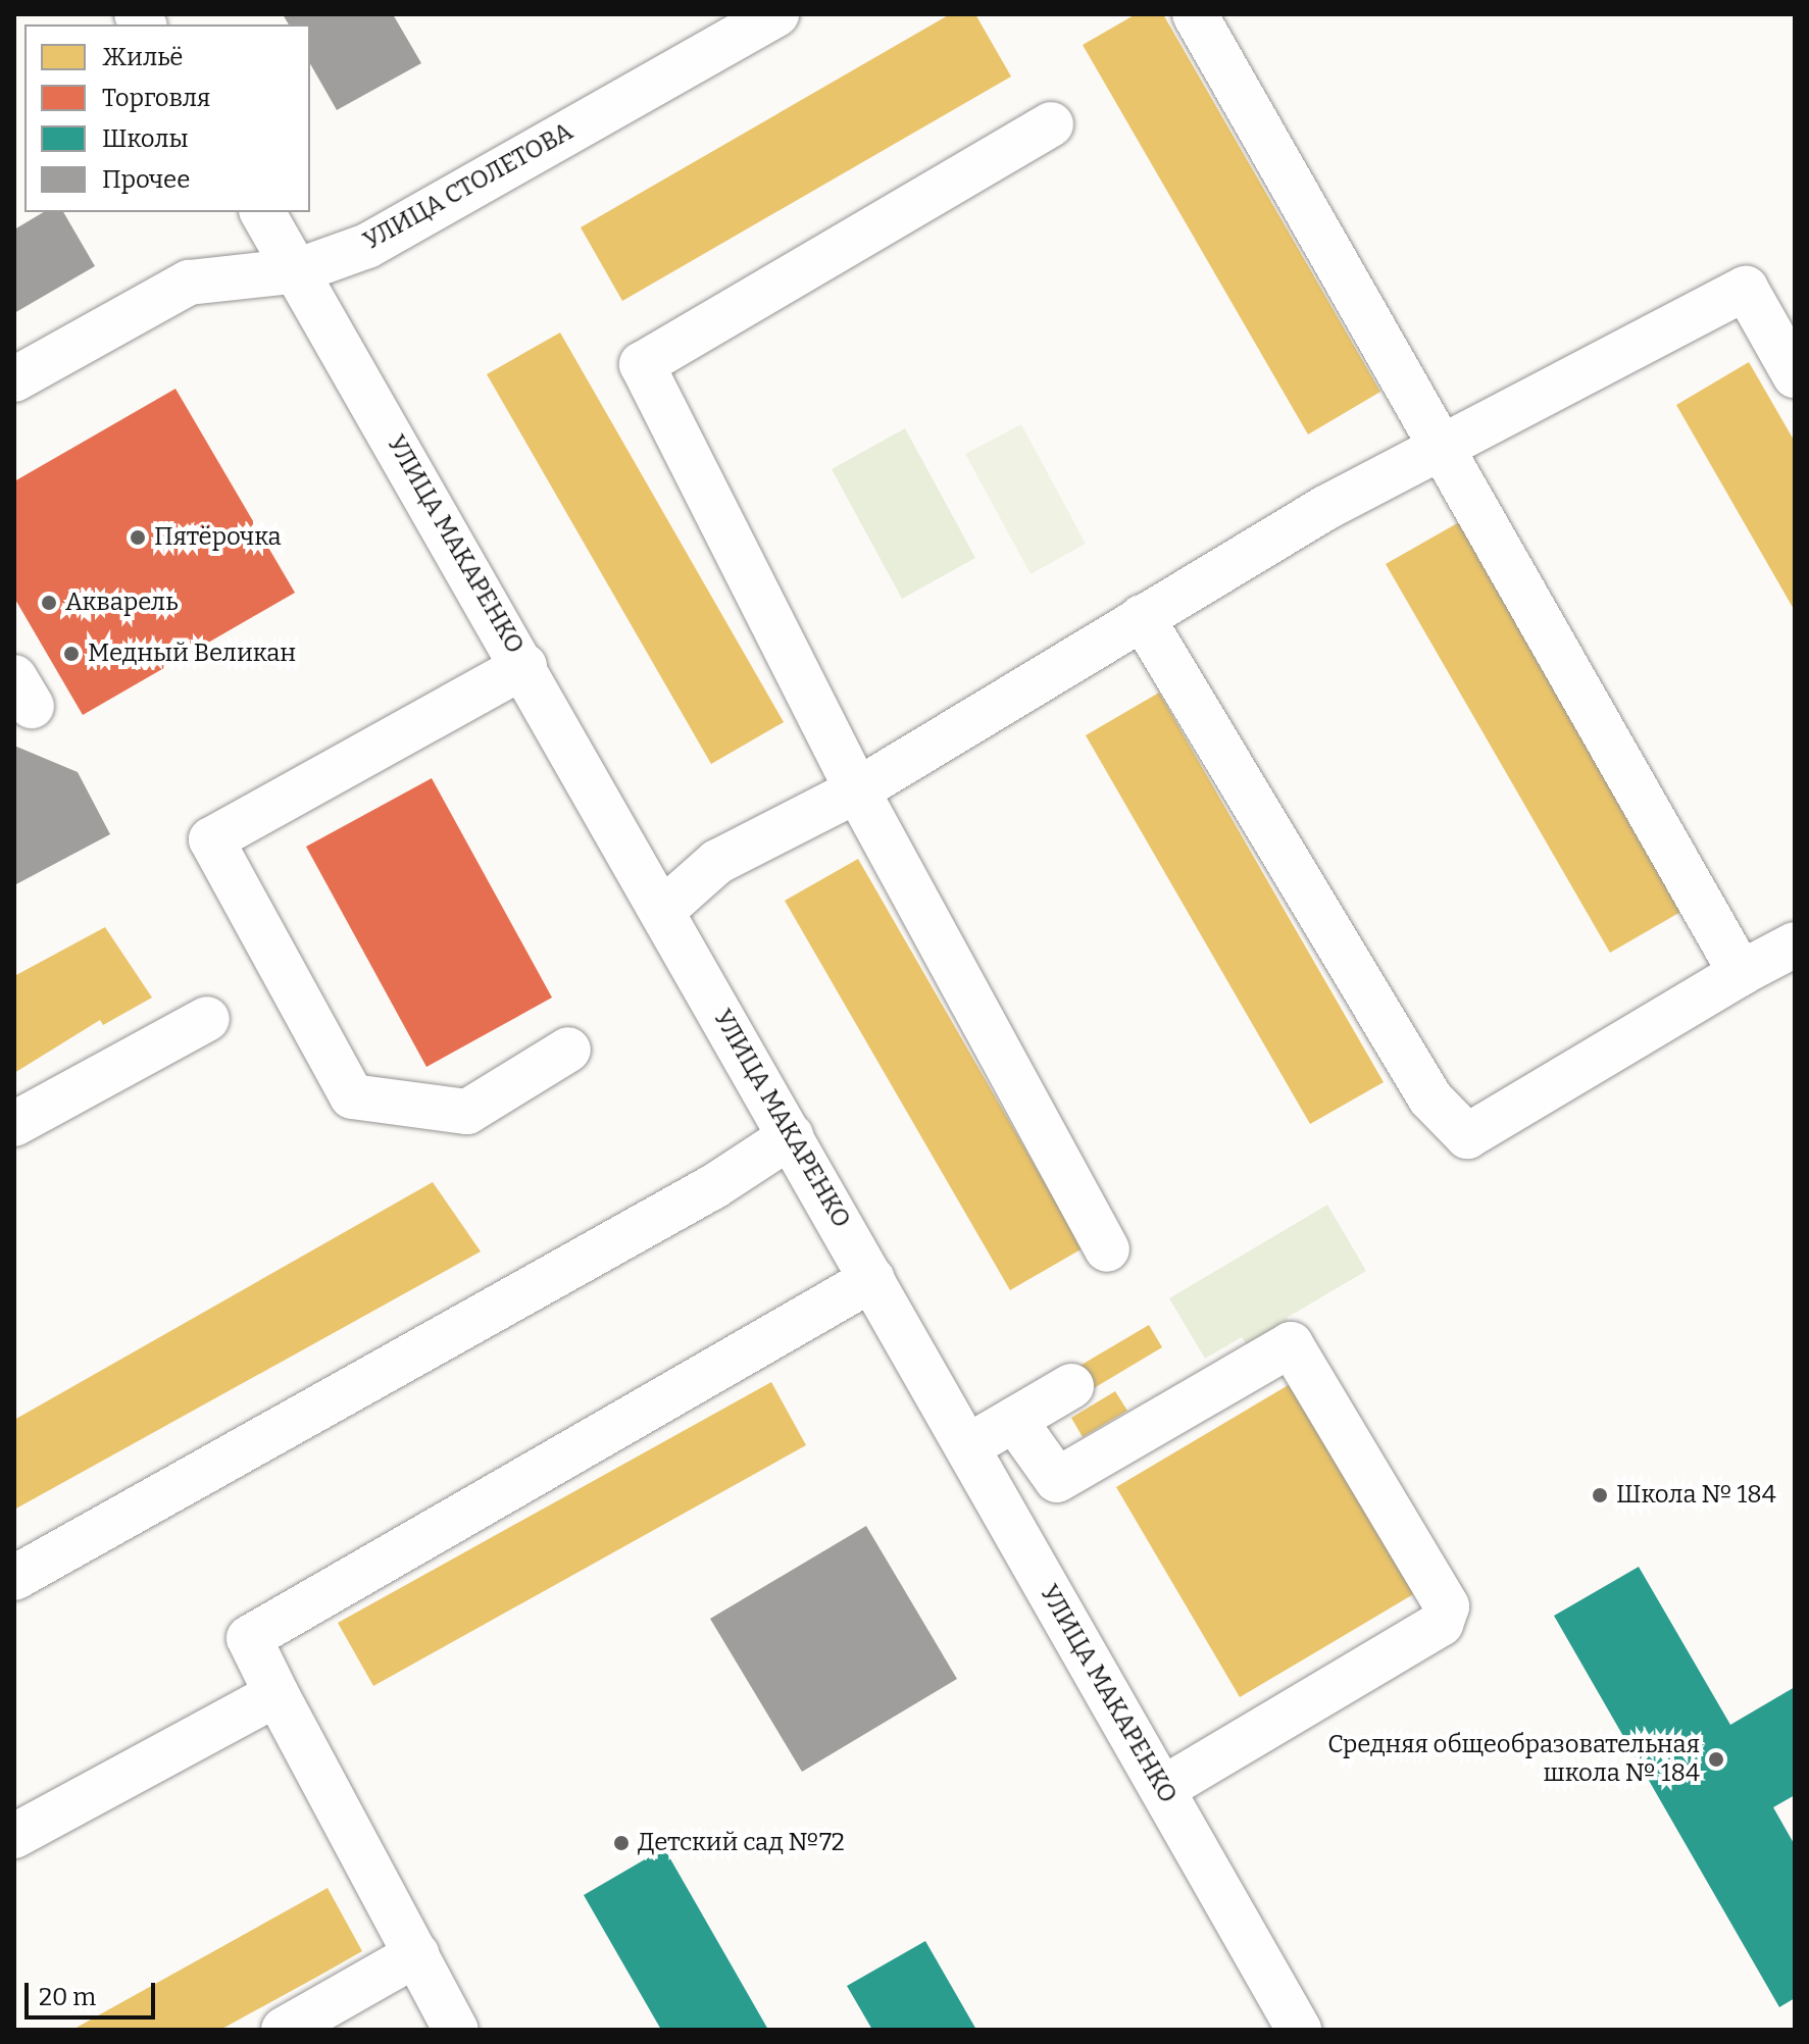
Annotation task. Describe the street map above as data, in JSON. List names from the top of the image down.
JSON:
{
  "streets": {
    "street": ["УЛИЦА СТОЛЕТОВА", "УЛИЦА МАКАРЕНКО"]
  },
  "crossings": [
    ["УЛИЦА СТОЛЕТОВА", "УЛИЦА МАКАРЕНКО"]
  ],
  "places": [
    "Пятёрочка",
    "Акварель",
    "Медный Великан",
    "Школа № 184",
    "Средняя общеобразовательная школа № 184",
    "Детский сад №72"
  ],
  "legend": [
    "Жильё",
    "Торговля",
    "Школы",
    "Прочее"
  ],
  "scale_bar": "20 m"
}
